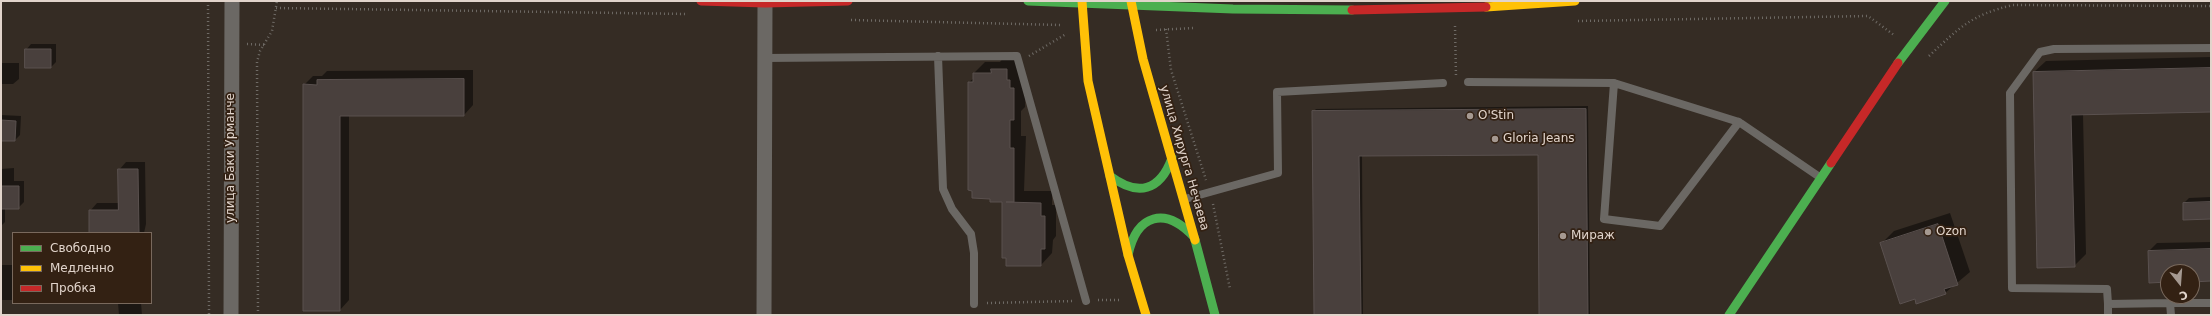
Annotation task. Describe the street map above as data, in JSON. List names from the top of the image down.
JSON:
{
  "streets": {
    "street": ["улица Баки Урманче", "улица Хирурга Нечаева"]
  },
  "places": [
    "O'Stin",
    "Gloria Jeans",
    "Ozon",
    "Мираж"
  ],
  "legend": ["Свободно", "Медленно", "Пробка"],
  "north": "bottom"
}
